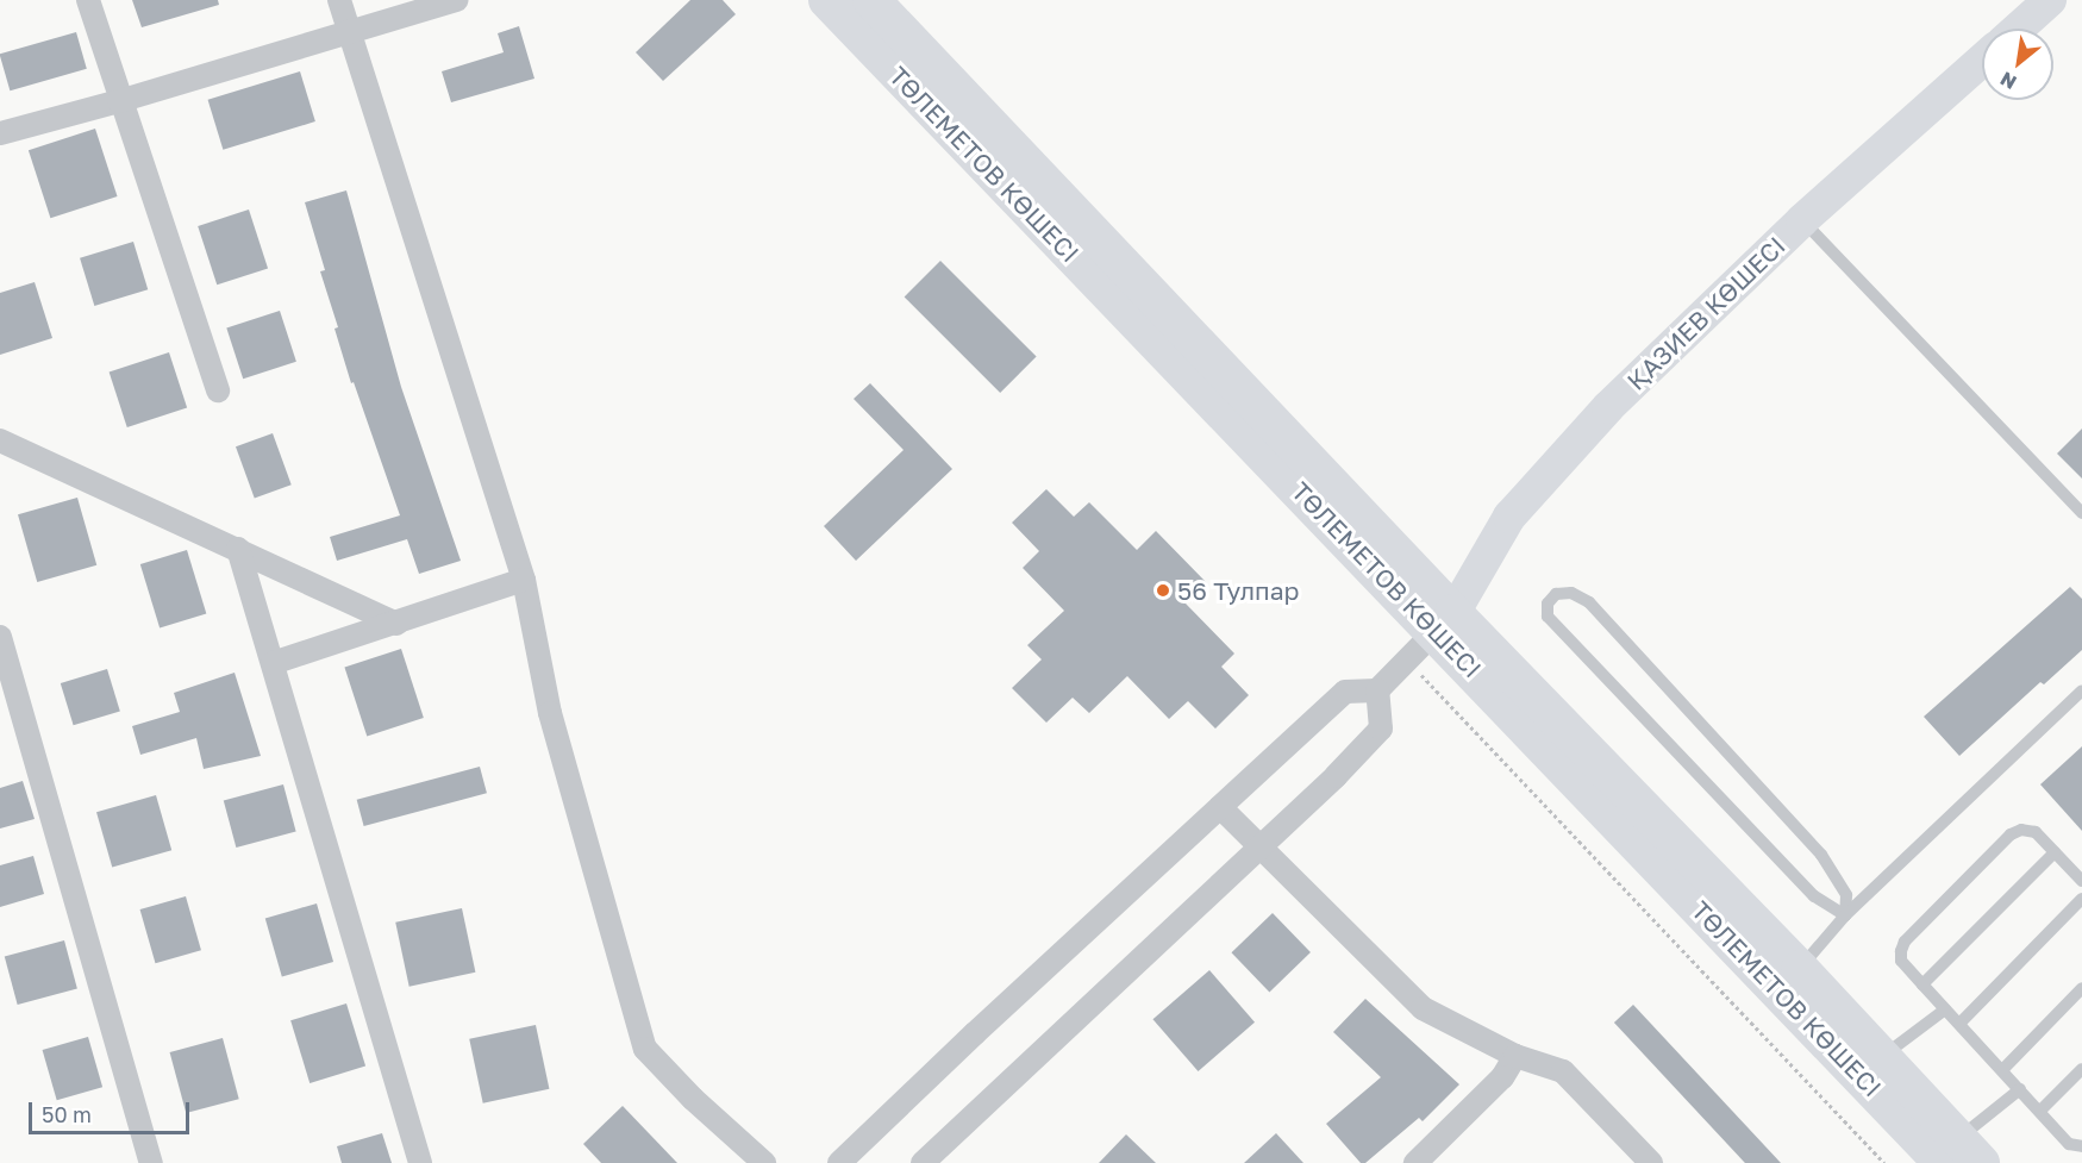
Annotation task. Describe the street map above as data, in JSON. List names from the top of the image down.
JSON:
{
  "streets": {
    "main road": ["ТӨЛЕМЕТОВ КӨШЕСІ"],
    "street": ["ҚАЗИЕВ КӨШЕСІ"]
  },
  "crossings": [
    ["ТӨЛЕМЕТОВ КӨШЕСІ", "ҚАЗИЕВ КӨШЕСІ"]
  ],
  "places": ["56 Тулпар"],
  "scale_bar": "50 m",
  "north": "bottom left"
}
